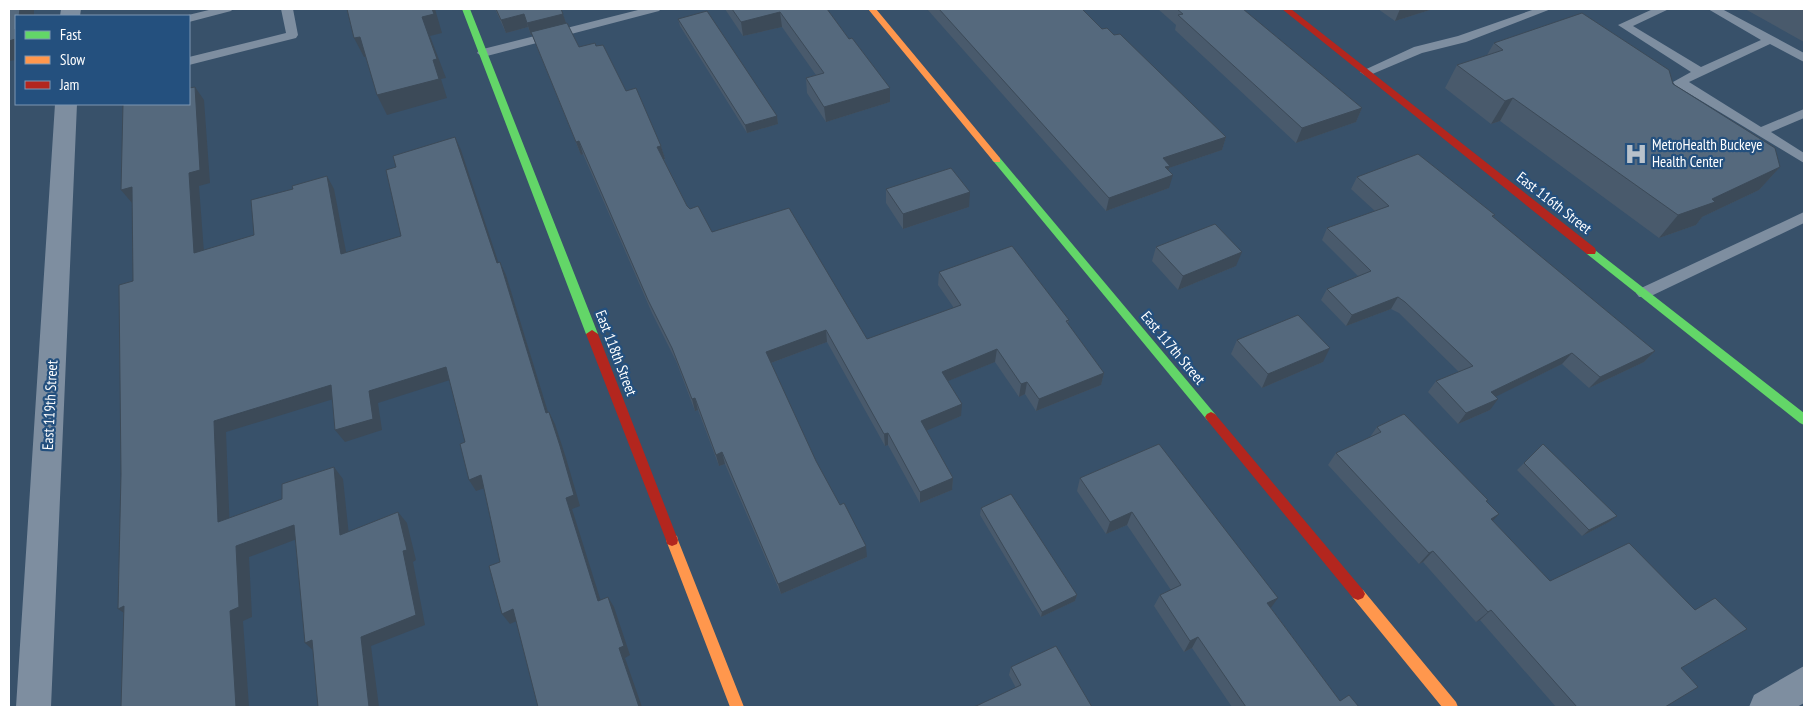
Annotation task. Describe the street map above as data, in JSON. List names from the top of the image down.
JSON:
{
  "streets": {
    "street": [
      "East 116th Street",
      "East 117th Street",
      "East 118th Street",
      "East 119th Street"
    ]
  },
  "places": {
    "hospital": ["MetroHealth Buckeye Health Center"]
  },
  "legend": ["Fast", "Slow", "Jam"]
}
